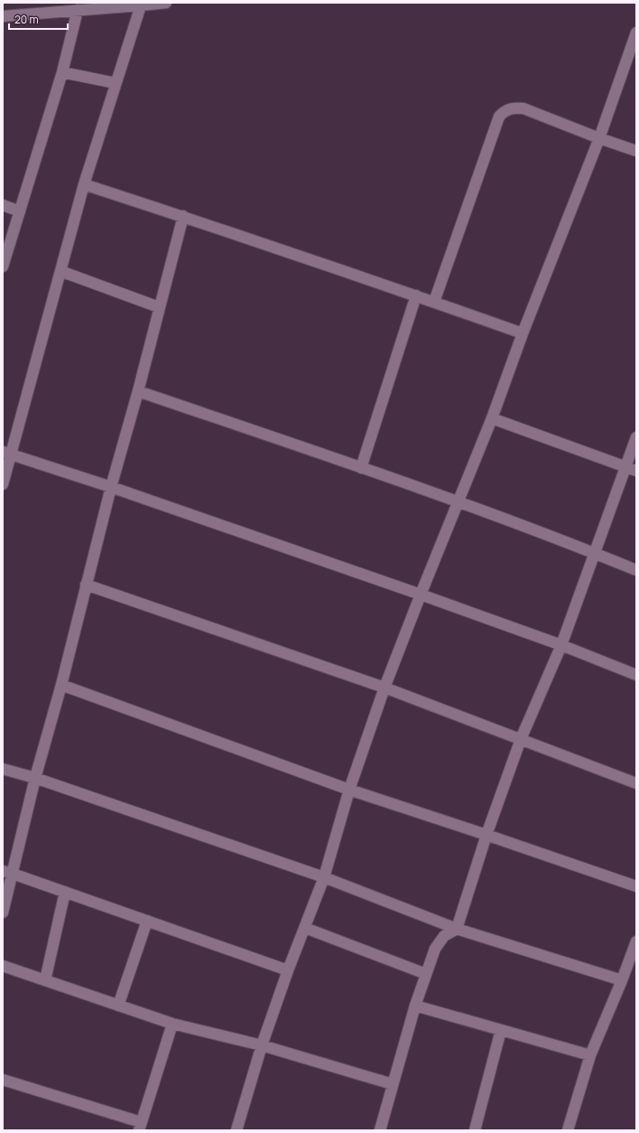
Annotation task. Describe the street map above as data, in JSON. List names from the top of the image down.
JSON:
{
  "scale_bar": "20 m"
}
